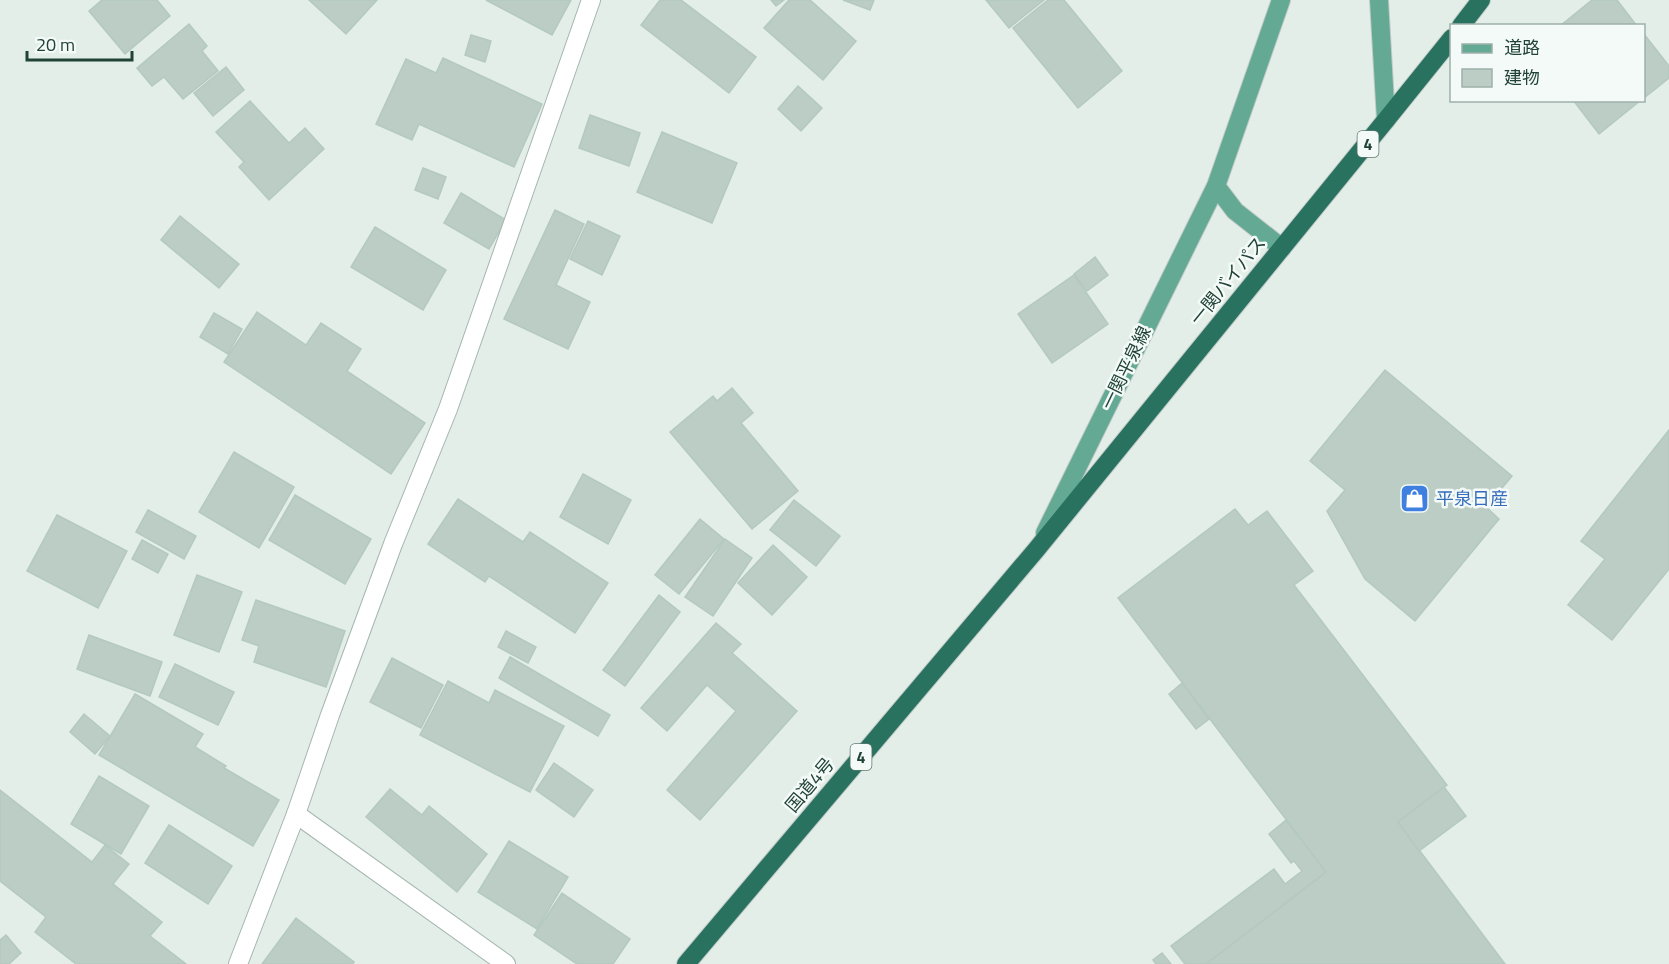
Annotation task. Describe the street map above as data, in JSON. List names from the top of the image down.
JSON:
{
  "streets": {
    "highway": ["4", "一関バイパス", "国道4号"],
    "main road": ["一関平泉線"]
  },
  "crossings": [
    ["一関バイパス", "一関平泉線"],
    ["一関バイパス", "国道4号"],
    ["一関平泉線", "国道4号"]
  ],
  "places": {
    "shop": ["平泉日産"]
  },
  "legend": ["道路", "建物"],
  "scale_bar": "20 m"
}
